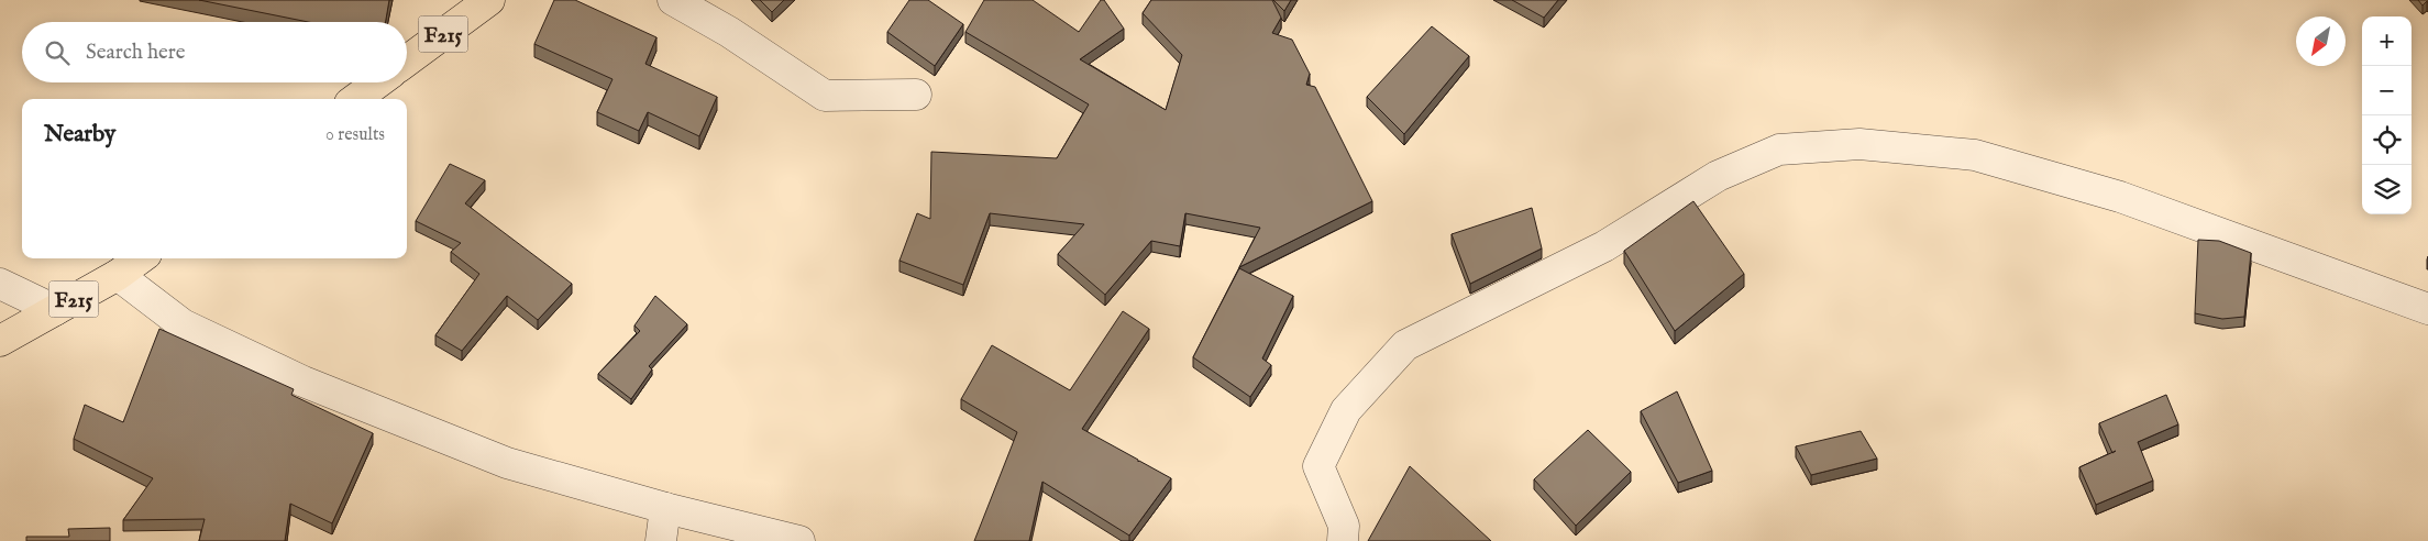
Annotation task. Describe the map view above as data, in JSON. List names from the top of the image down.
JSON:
{
  "streets": {
    "main road": ["F215"]
  },
  "north": "bottom left",
  "page": {
    "map_buttons": ["+", "−"],
    "search": "Search here",
    "heading": ["Nearby", "0 results"]
  }
}
